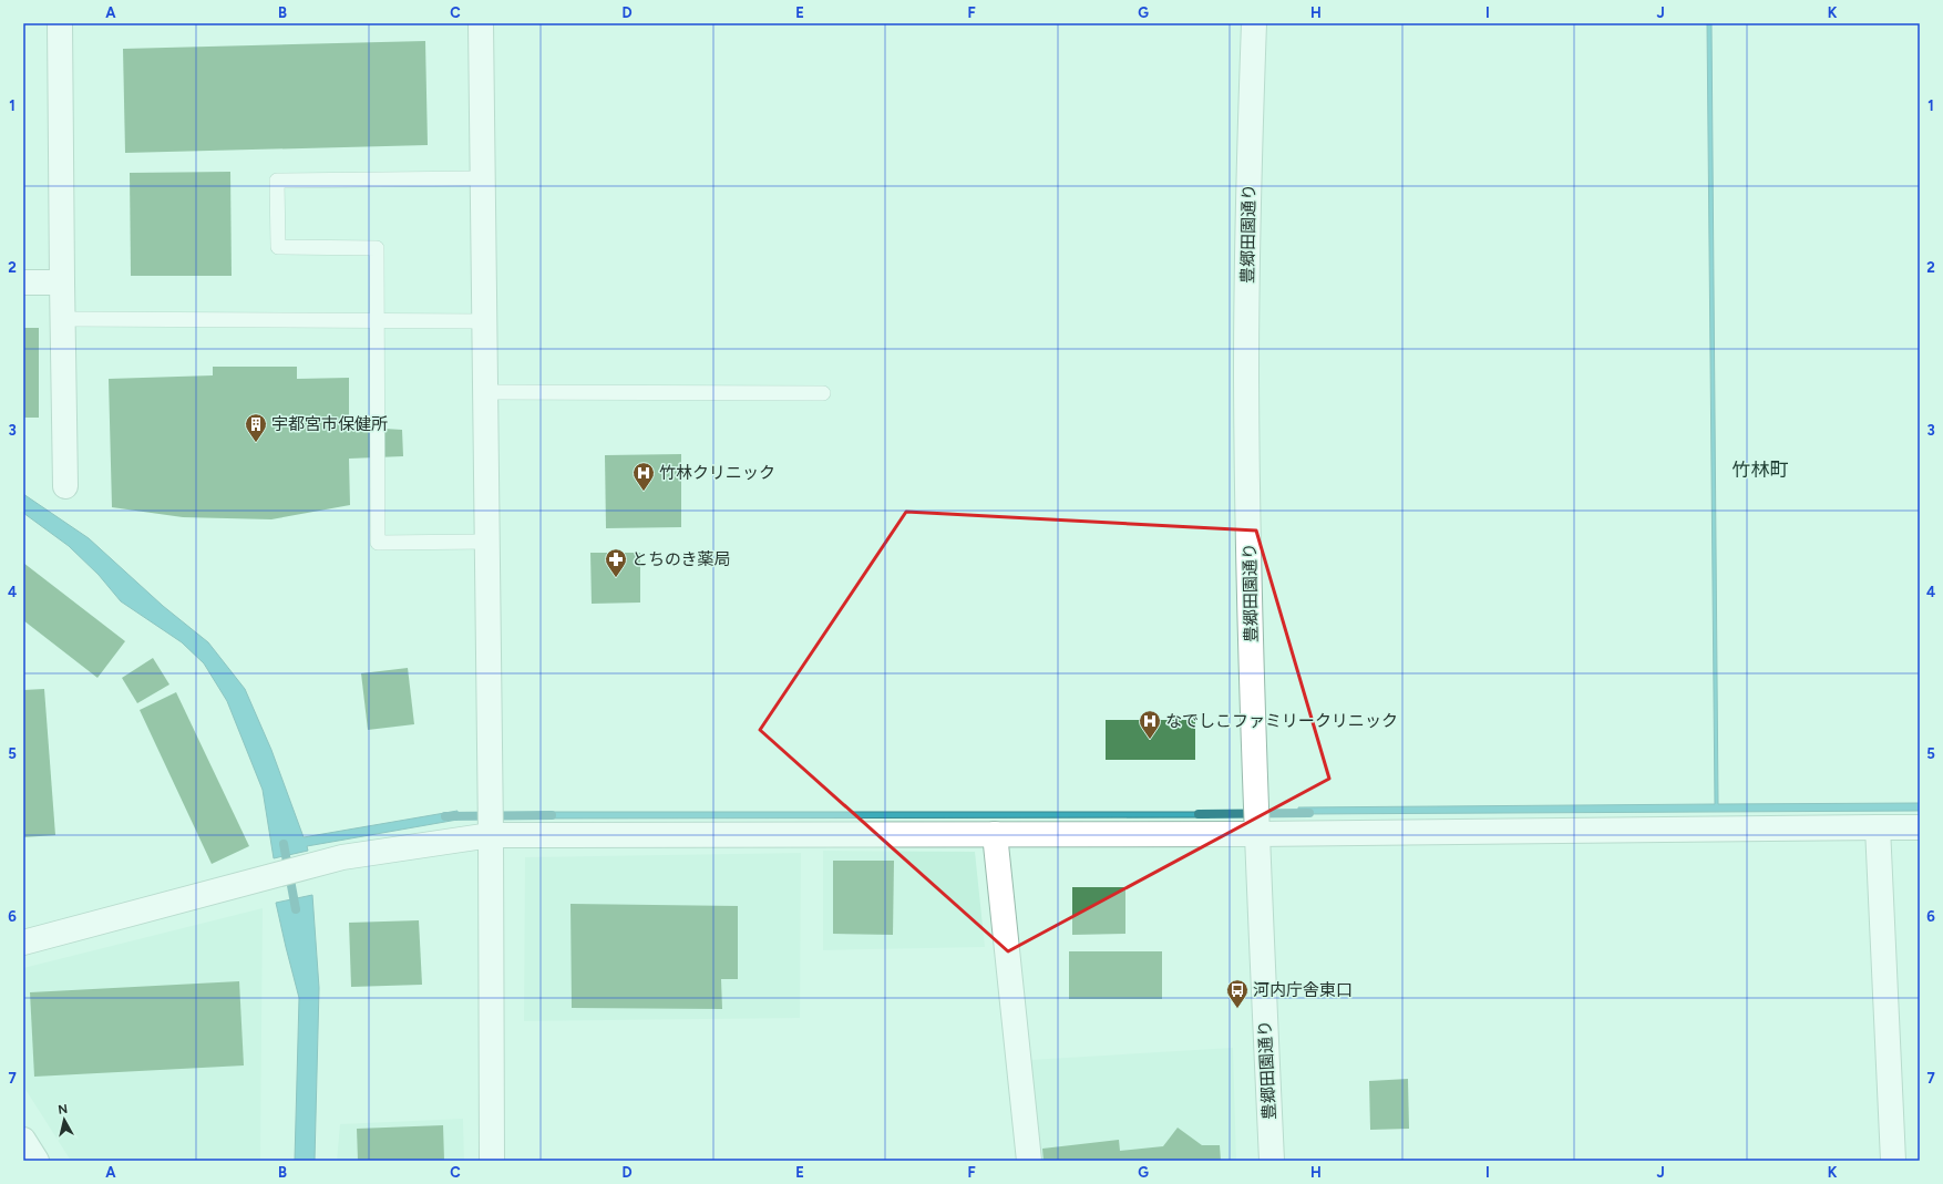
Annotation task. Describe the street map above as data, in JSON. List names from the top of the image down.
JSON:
{
  "streets": {
    "street": ["豊郷田園通り"]
  },
  "districts": ["竹林町"],
  "places": {
    "building": ["宇都宮市保健所"],
    "hospital": ["竹林クリニック", "なでしこファミリークリニック"],
    "pharmacy": ["とちのき薬局"],
    "bus stop": ["河内庁舎東口"]
  },
  "north": "top",
  "grid": {
    "columns": [
      "A",
      "B",
      "C",
      "D",
      "E",
      "F",
      "G",
      "H",
      "I",
      "J",
      "K"
    ],
    "rows": [
      "1",
      "2",
      "3",
      "4",
      "5",
      "6",
      "7"
    ]
  }
}
